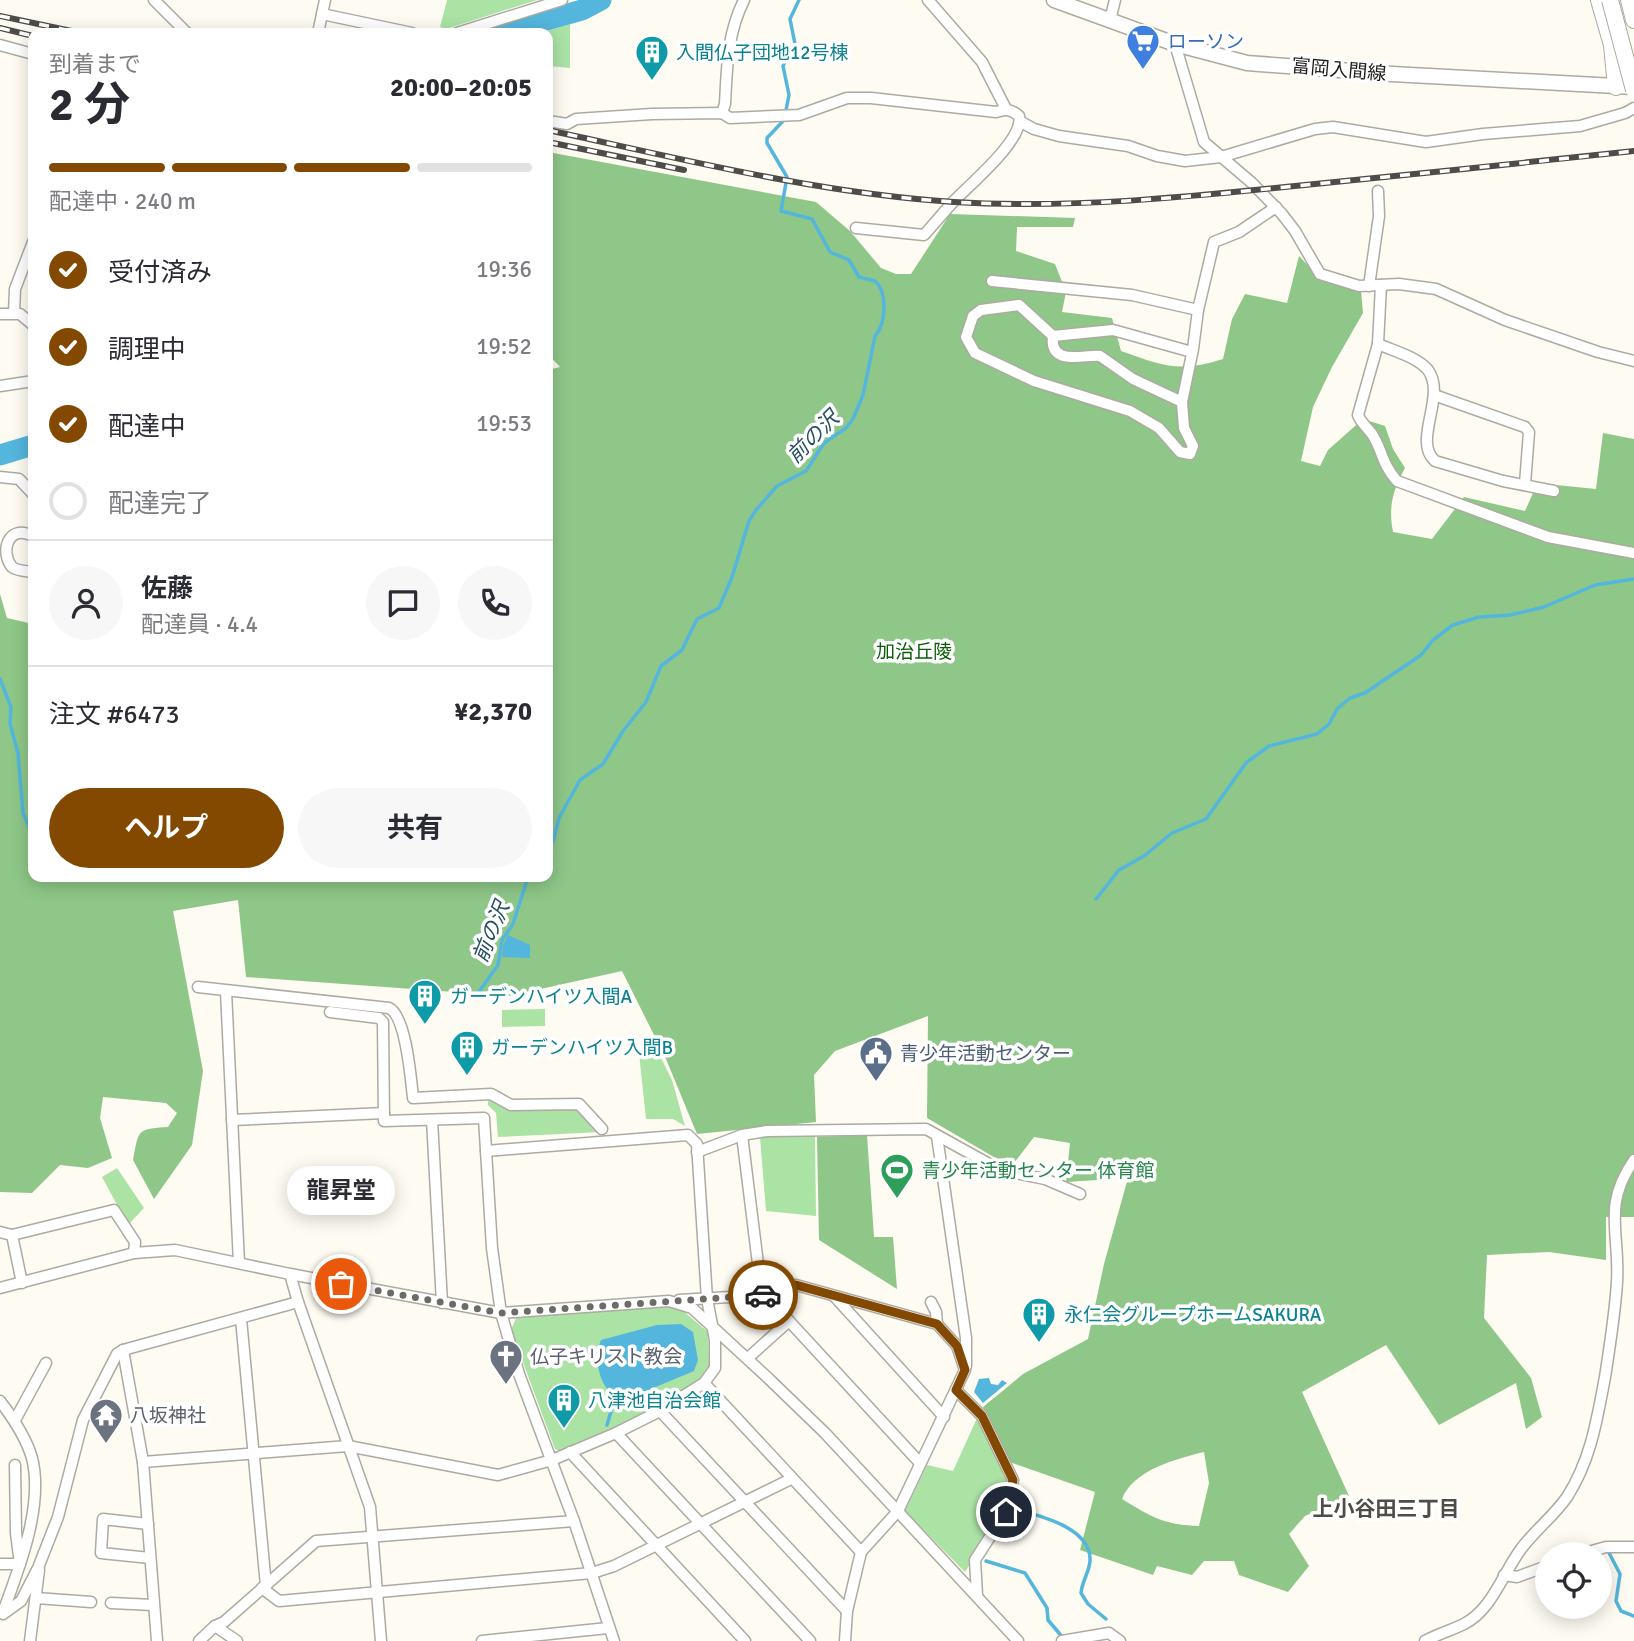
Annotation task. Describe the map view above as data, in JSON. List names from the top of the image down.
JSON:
{
  "streets": {
    "main road": ["富岡入間線"]
  },
  "districts": ["上小谷田三丁目"],
  "water": ["前の沢"],
  "parks": ["加治丘陵"],
  "places": {
    "supermarket": ["ローソン"],
    "building": [
      "入間仏子団地12号棟",
      "ガーデンハイツ入間A",
      "ガーデンハイツ入間B",
      "永仁会グループホームSAKURA",
      "八津池自治会館"
    ],
    "public building": ["青少年活動センター"],
    "sports": ["青少年活動センター 体育館"],
    "other": ["龍昇堂"],
    "church": ["仏子キリスト教会"],
    "temple": ["八坂神社"]
  },
  "page": {
    "heading": ["2 分", "到着まで", "20:00–20:05"],
    "panel": [
      "佐藤",
      "配達員 · 4.4",
      "注文 #6473",
      "¥2,370"
    ],
    "bar": "配達中 · 240 m",
    "list": [
      ["受付済み", "19:36"],
      ["調理中", "19:52"],
      ["配達中", "19:53"],
      "配達完了"
    ],
    "buttons": ["ヘルプ", "共有"],
    "bubble": "龍昇堂"
  }
}
